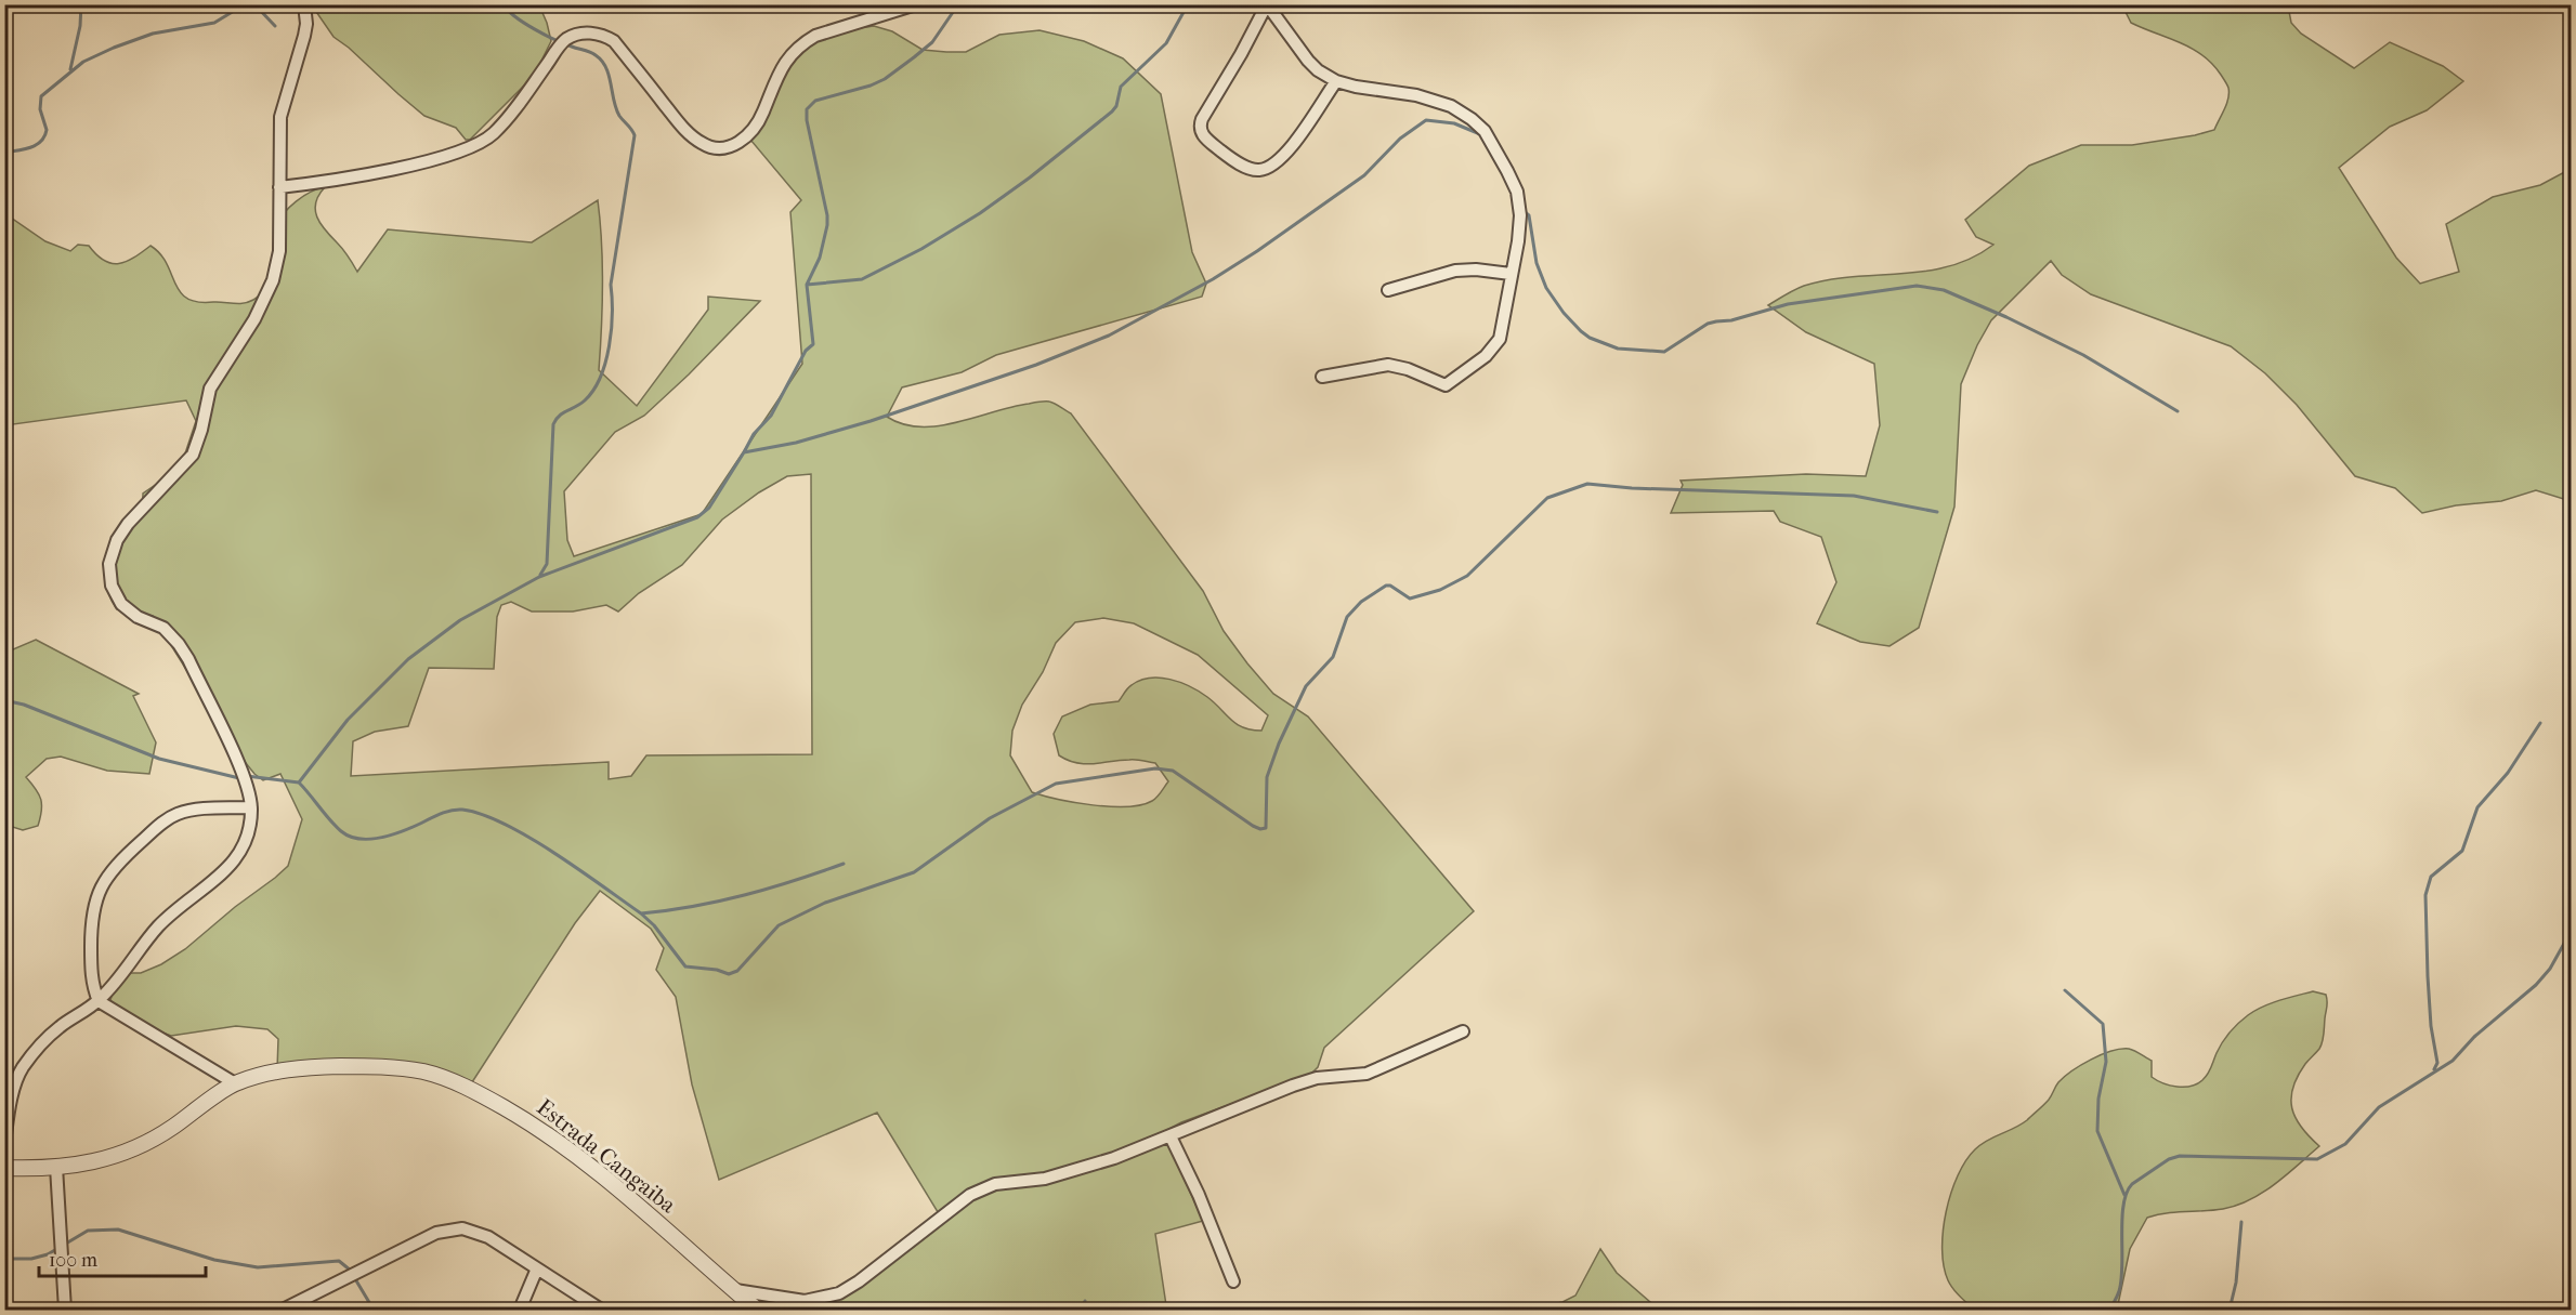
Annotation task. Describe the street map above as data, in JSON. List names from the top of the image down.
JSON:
{
  "streets": {
    "street": ["Estrada Cangaiba"]
  },
  "scale_bar": "100 m"
}
